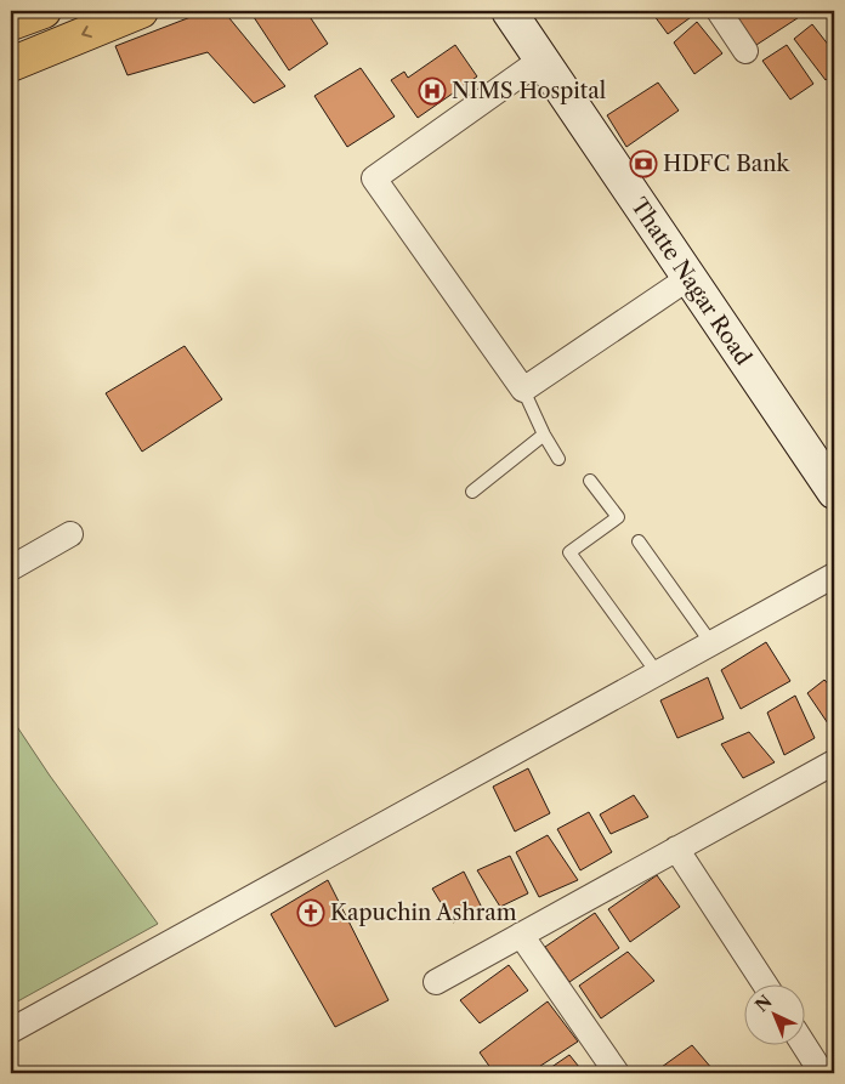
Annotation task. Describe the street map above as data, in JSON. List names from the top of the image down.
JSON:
{
  "streets": {
    "street": ["Thatte Nagar Road"]
  },
  "places": {
    "hospital": ["NIMS Hospital"],
    "bank": ["HDFC Bank"],
    "church": ["Kapuchin Ashram"]
  },
  "north": "top left"
}
